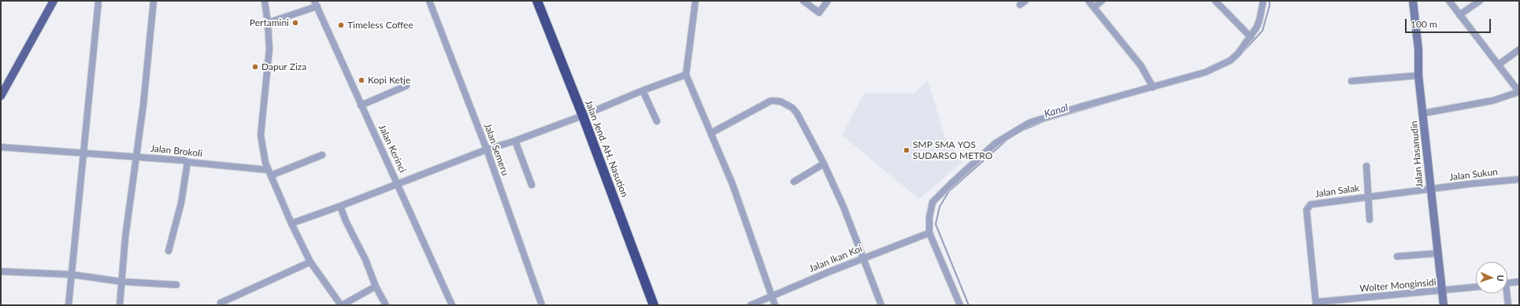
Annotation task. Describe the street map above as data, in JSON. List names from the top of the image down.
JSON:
{
  "streets": {
    "highway": ["Jalan Jend. AH. Nasution"],
    "main road": ["Jalan Hasanudin"],
    "street": [
      "Jalan Kerinci",
      "Jalan Semeru",
      "Jalan Brokoli",
      "Jalan Sukun",
      "Jalan Salak",
      "Jalan Ikan Koi",
      "Wolter Monginsidi"
    ]
  },
  "crossings": [
    ["Jalan Hasanudin", "Jalan Sukun"],
    ["Jalan Hasanudin", "Jalan Salak"],
    ["Jalan Hasanudin", "Wolter Monginsidi"],
    ["Jalan Sukun", "Jalan Salak"],
    ["Jalan Salak", "Wolter Monginsidi"]
  ],
  "water": ["Kanal"],
  "places": [
    "Pertamini",
    "Timeless Coffee",
    "Dapur Ziza",
    "Kopi Ketje",
    "SMP SMA YOS SUDARSO METRO"
  ],
  "scale_bar": "100 m",
  "north": "right"
}
